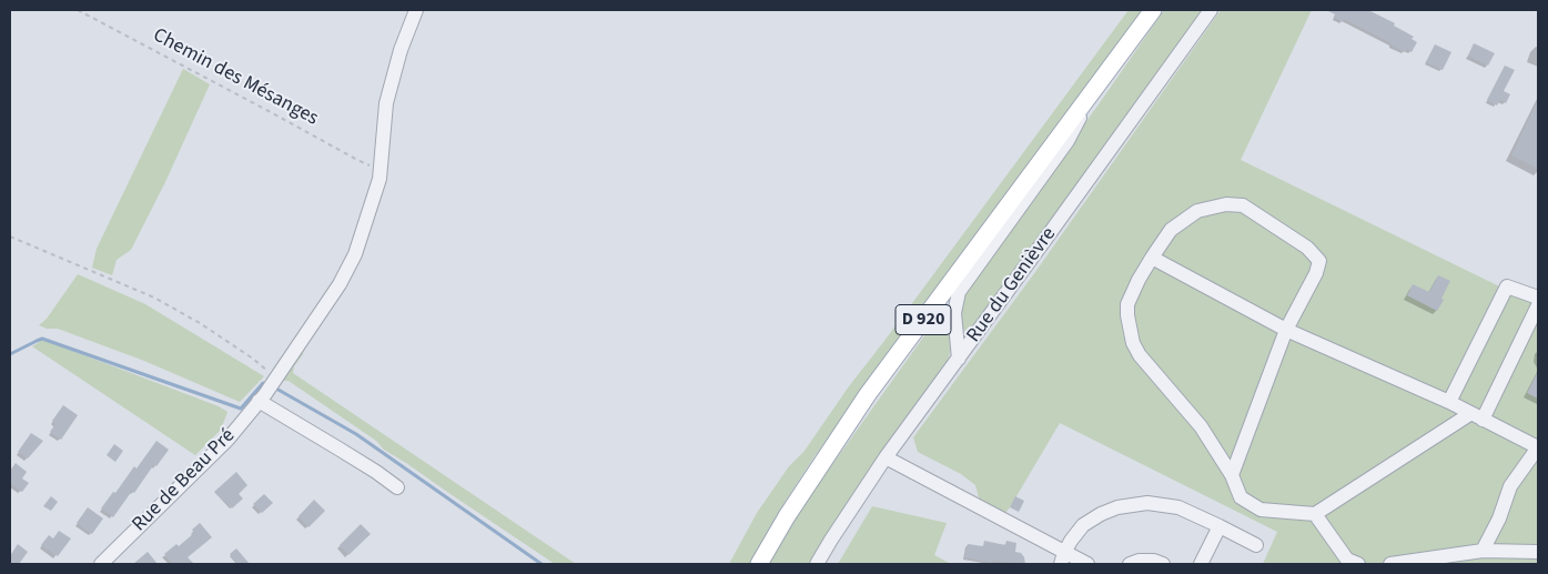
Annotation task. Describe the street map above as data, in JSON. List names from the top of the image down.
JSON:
{
  "streets": {
    "main road": ["D 920"],
    "street": ["Rue du Genièvre", "Rue de Beau Pré"],
    "path": ["Chemin des Mésanges"]
  },
  "crossings": [
    ["Chemin des Mésanges", "Rue de Beau Pré"]
  ]
}
